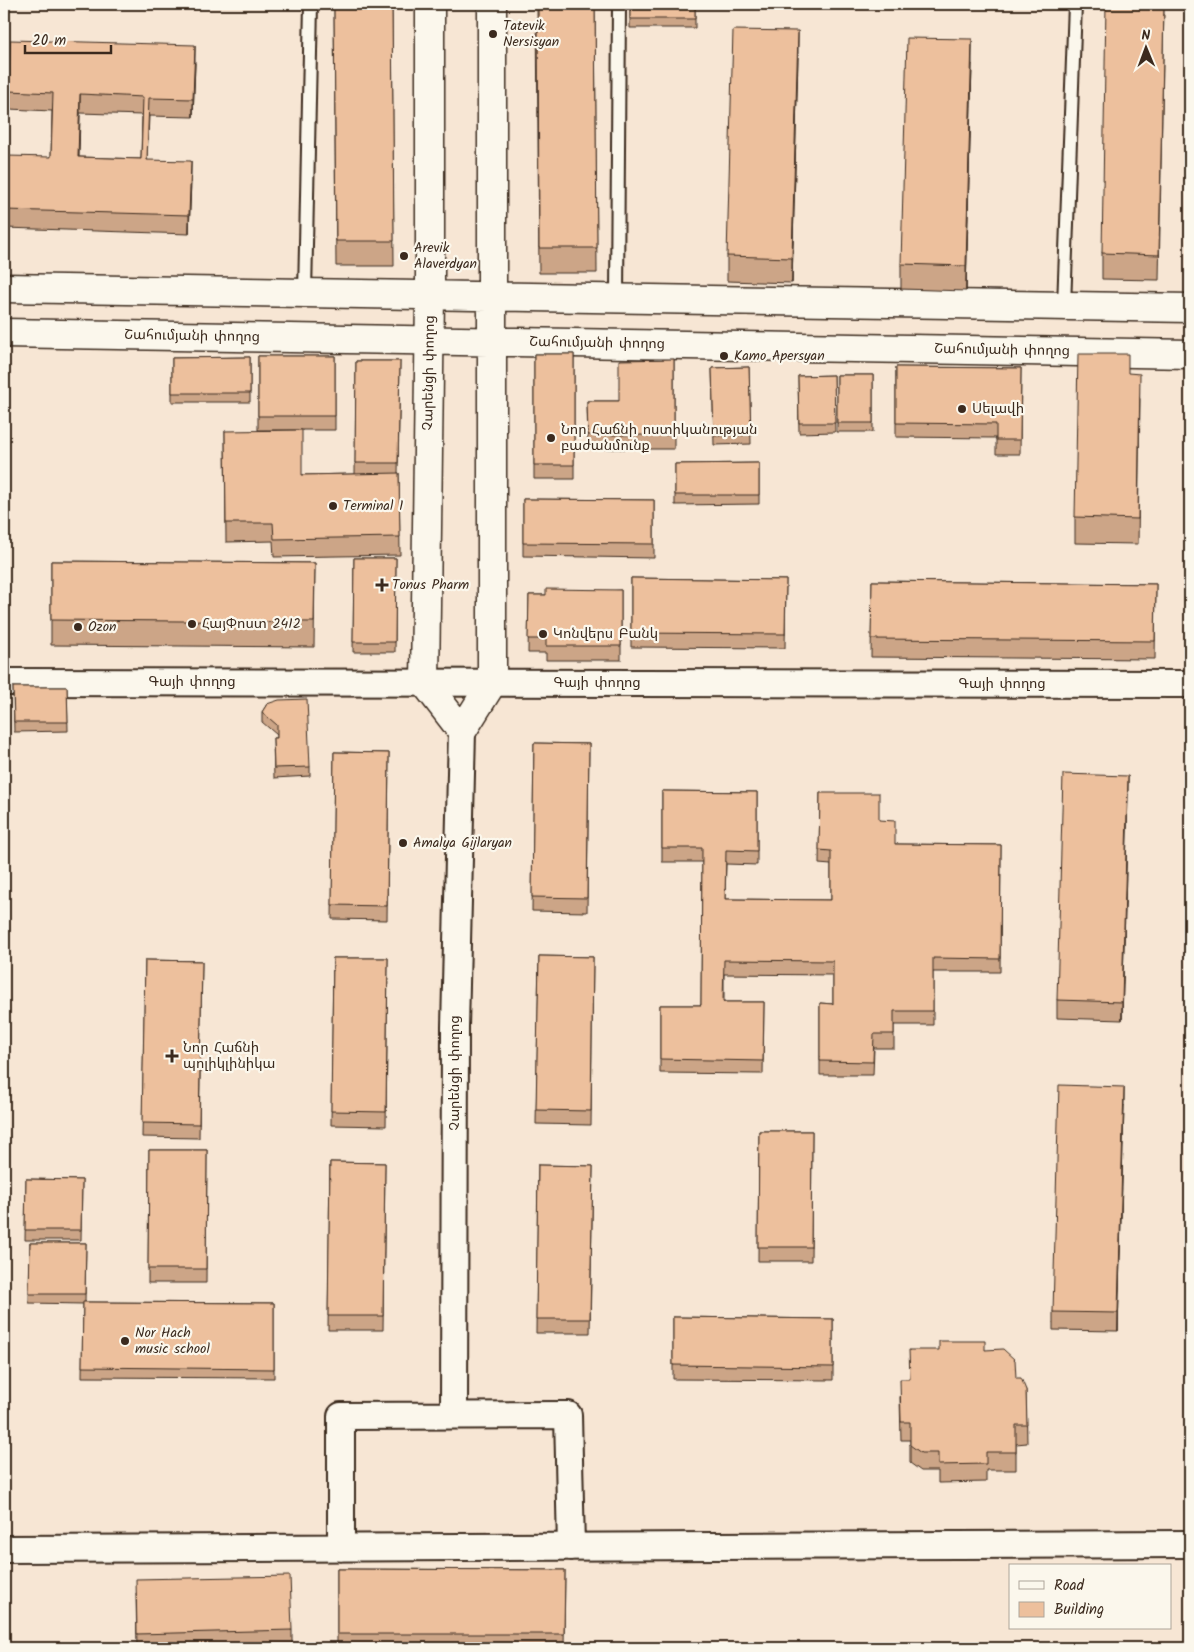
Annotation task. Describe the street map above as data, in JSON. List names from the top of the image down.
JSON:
{
  "streets": {
    "street": ["Շահումյանի փողոց", "Չարենցի փողոց", "Գայի փողոց"]
  },
  "crossings": [
    ["Շահումյանի փողոց", "Չարենցի փողոց"],
    ["Չարենցի փողոց", "Գայի փողոց"]
  ],
  "places": {
    "other": [
      "Tatevik Nersisyan",
      "Arevik Alaverdyan",
      "Kamo Apersyan",
      "Սելավի",
      "Նոր Հաճնի ոստիկանության բաժանմունք",
      "Terminal 1",
      "ՀայՓոստ 2412",
      "Ozon",
      "Կոնվերս Բանկ",
      "Amalya Gijlaryan",
      "Nor Hach music school"
    ],
    "health": ["Tonus Pharm", "Նոր Հաճնի պոլիկլինիկա"]
  },
  "legend": ["Road", "Building"],
  "scale_bar": "20 m",
  "north": "top"
}
